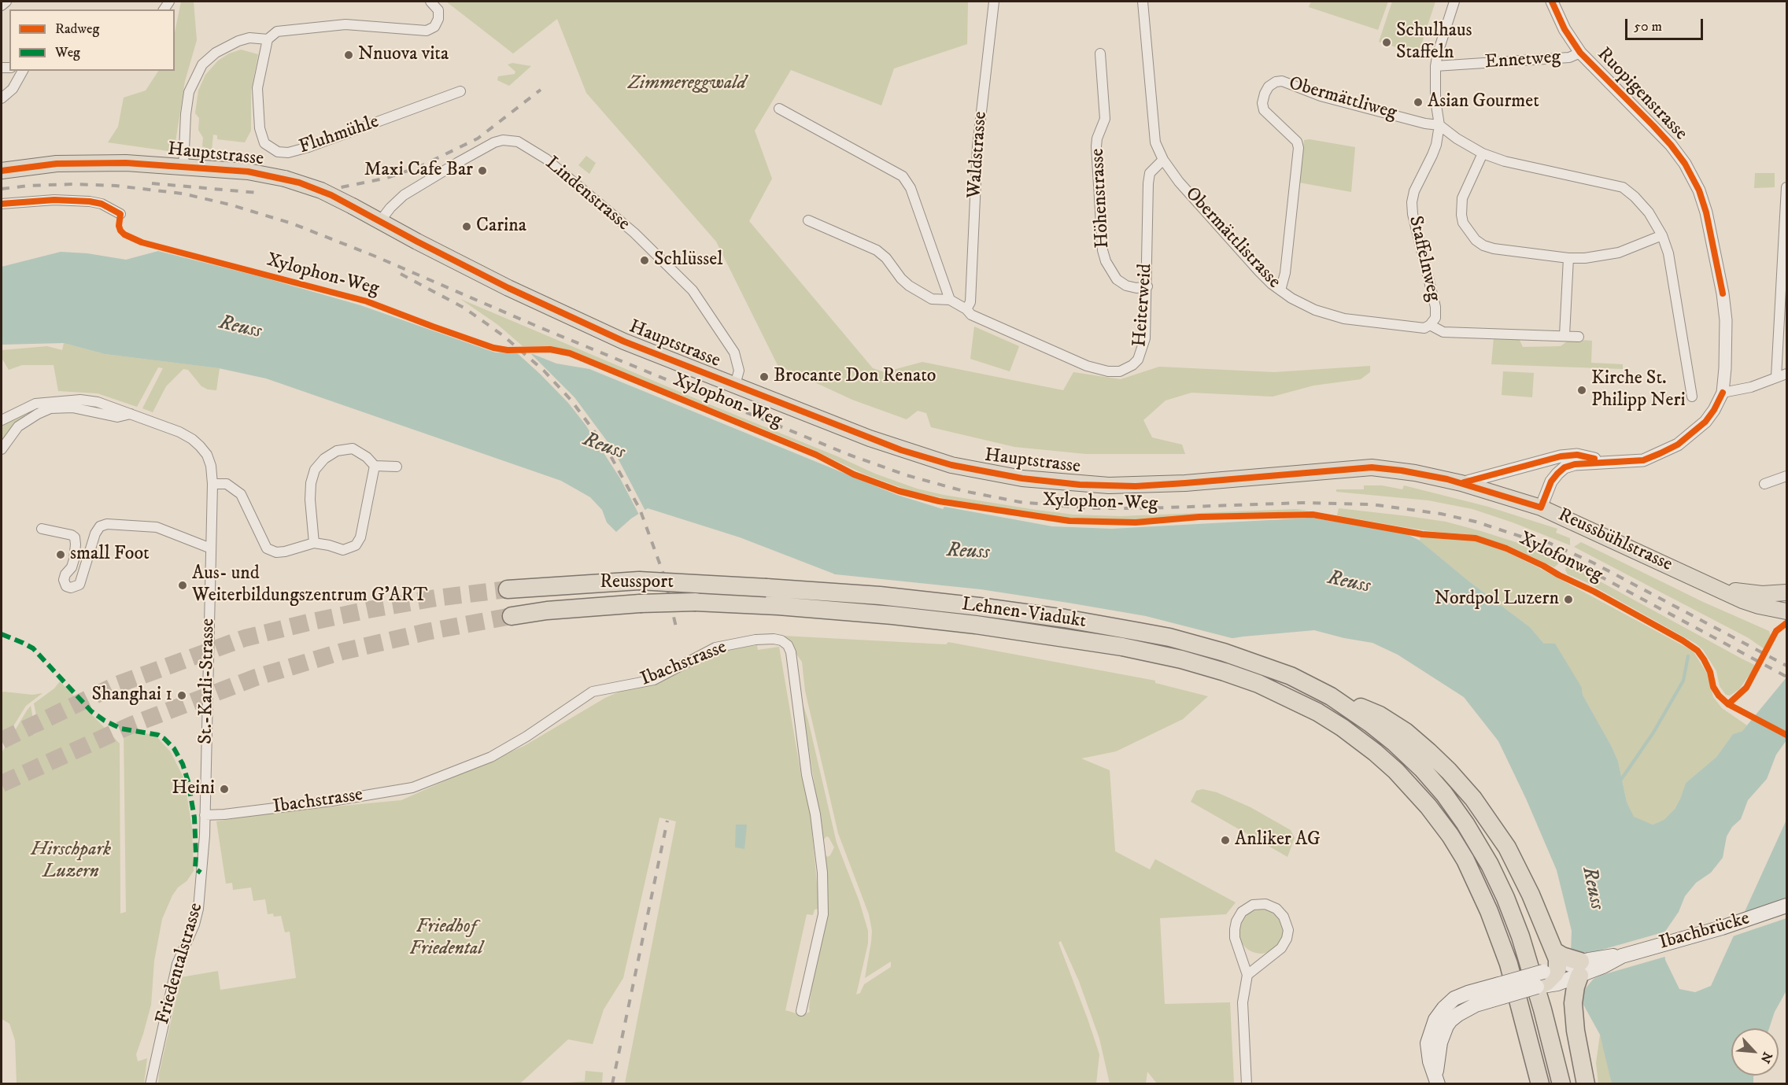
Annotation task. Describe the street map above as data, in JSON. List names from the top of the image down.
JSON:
{
  "streets": {
    "highway": ["Reussport", "Lehnen-Viadukt"],
    "main road": ["Hauptstrasse", "Reussbühlstrasse", "Ibachbrücke"],
    "street": [
      "Ennetweg",
      "Ruopigenstrasse",
      "Obermättliweg",
      "Fluhmühle",
      "Waldstrasse",
      "Lindenstrasse",
      "Höhenstrasse",
      "Obermättlistrasse",
      "Staffelnweg",
      "Heiterweid",
      "Ibachstrasse",
      "St.-Karli-Strasse",
      "Friedentalstrasse"
    ],
    "cycle path": ["Xylophon-Weg"]
  },
  "crossings": [
    ["Ennetweg", "Ruopigenstrasse"],
    ["Ennetweg", "Staffelnweg"],
    ["Obermättliweg", "Obermättlistrasse"],
    ["Obermättliweg", "Staffelnweg"],
    ["Hauptstrasse", "Lindenstrasse"],
    ["Hauptstrasse", "Reussbühlstrasse"],
    ["Waldstrasse", "Heiterweid"],
    ["Höhenstrasse", "Heiterweid"],
    ["Obermättlistrasse", "Staffelnweg"],
    ["Obermättlistrasse", "Heiterweid"],
    ["Reussport", "Lehnen-Viadukt"],
    ["Ibachstrasse", "St.-Karli-Strasse"],
    ["Ibachstrasse", "Friedentalstrasse"],
    ["St.-Karli-Strasse", "Friedentalstrasse"]
  ],
  "water": ["Reuss"],
  "parks": ["Zimmereggwald", "Hirschpark Luzern", "Friedhof Friedental"],
  "places": [
    "Schulhaus Staffeln",
    "Nnuova vita",
    "Asian Gourmet",
    "Maxi Cafe Bar",
    "Carina",
    "Schlüssel",
    "Brocante Don Renato",
    "Kirche St. Philipp Neri",
    "small Foot",
    "Aus- und Weiterbildungszentrum G'ART",
    "Nordpol Luzern",
    "Shanghai 1",
    "Heini",
    "Anliker AG"
  ],
  "legend": ["Radweg", "Weg"],
  "scale_bar": "50 m",
  "north": "bottom right"
}
